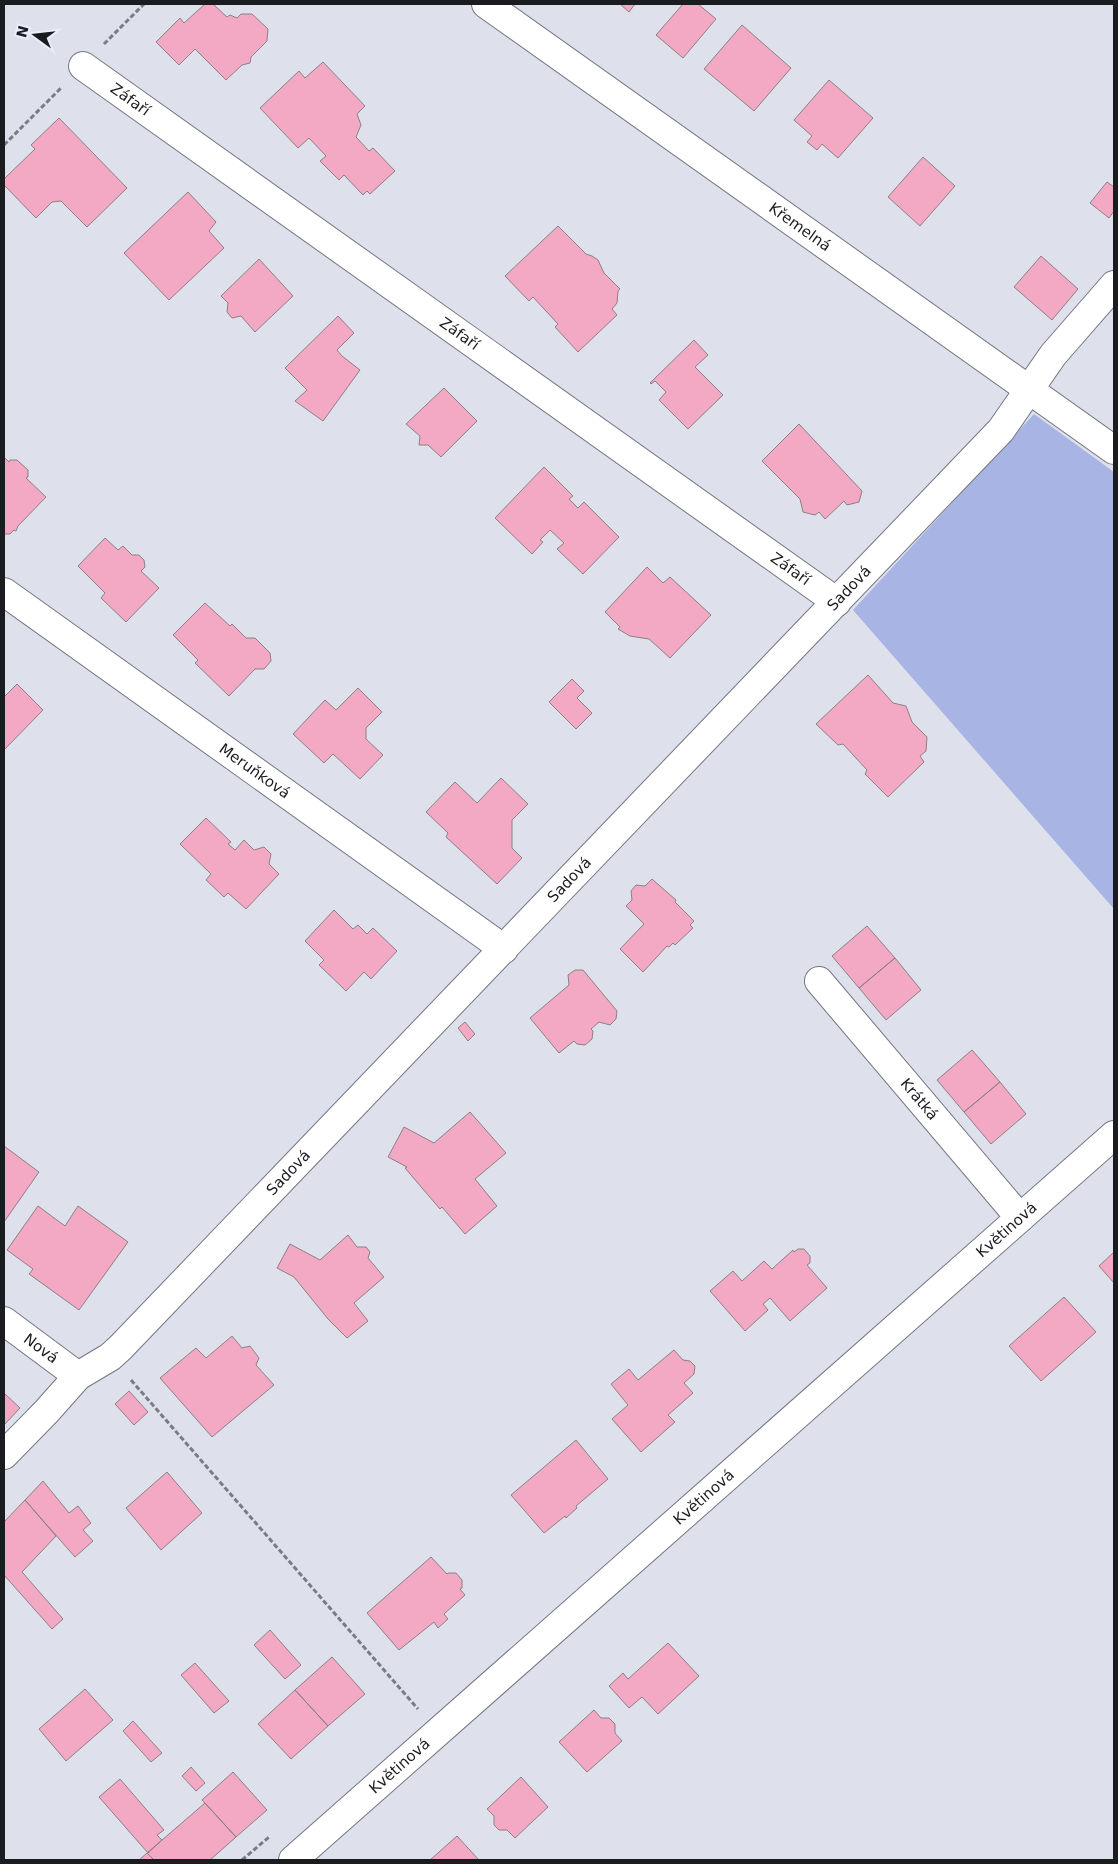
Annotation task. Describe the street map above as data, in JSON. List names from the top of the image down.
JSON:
{
  "streets": {
    "street": [
      "Záfaří",
      "Křemelná",
      "Sadová",
      "Meruňková",
      "Krátká",
      "Květinová",
      "Nová"
    ]
  },
  "crossings": [
    ["Záfaří", "Sadová"],
    ["Křemelná", "Sadová"],
    ["Sadová", "Meruňková"],
    ["Sadová", "Nová"],
    ["Krátká", "Květinová"]
  ],
  "north": "left"
}
